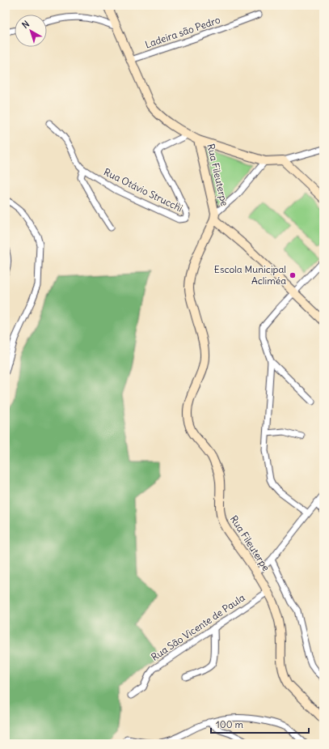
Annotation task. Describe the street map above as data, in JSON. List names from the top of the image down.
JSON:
{
  "streets": {
    "main road": ["Rua Fileuterpe"],
    "street": ["Ladeira são Pedro", "Rua Otávio Strucchi", "Rua São Vicente de Paula"]
  },
  "crossings": [
    ["Ladeira são Pedro", "Rua Fileuterpe"],
    ["Rua Fileuterpe", "Rua Otávio Strucchi"],
    ["Rua Fileuterpe", "Rua São Vicente de Paula"]
  ],
  "places": ["Escola Municipal Acliméa"],
  "scale_bar": "100 m",
  "north": "top left"
}
